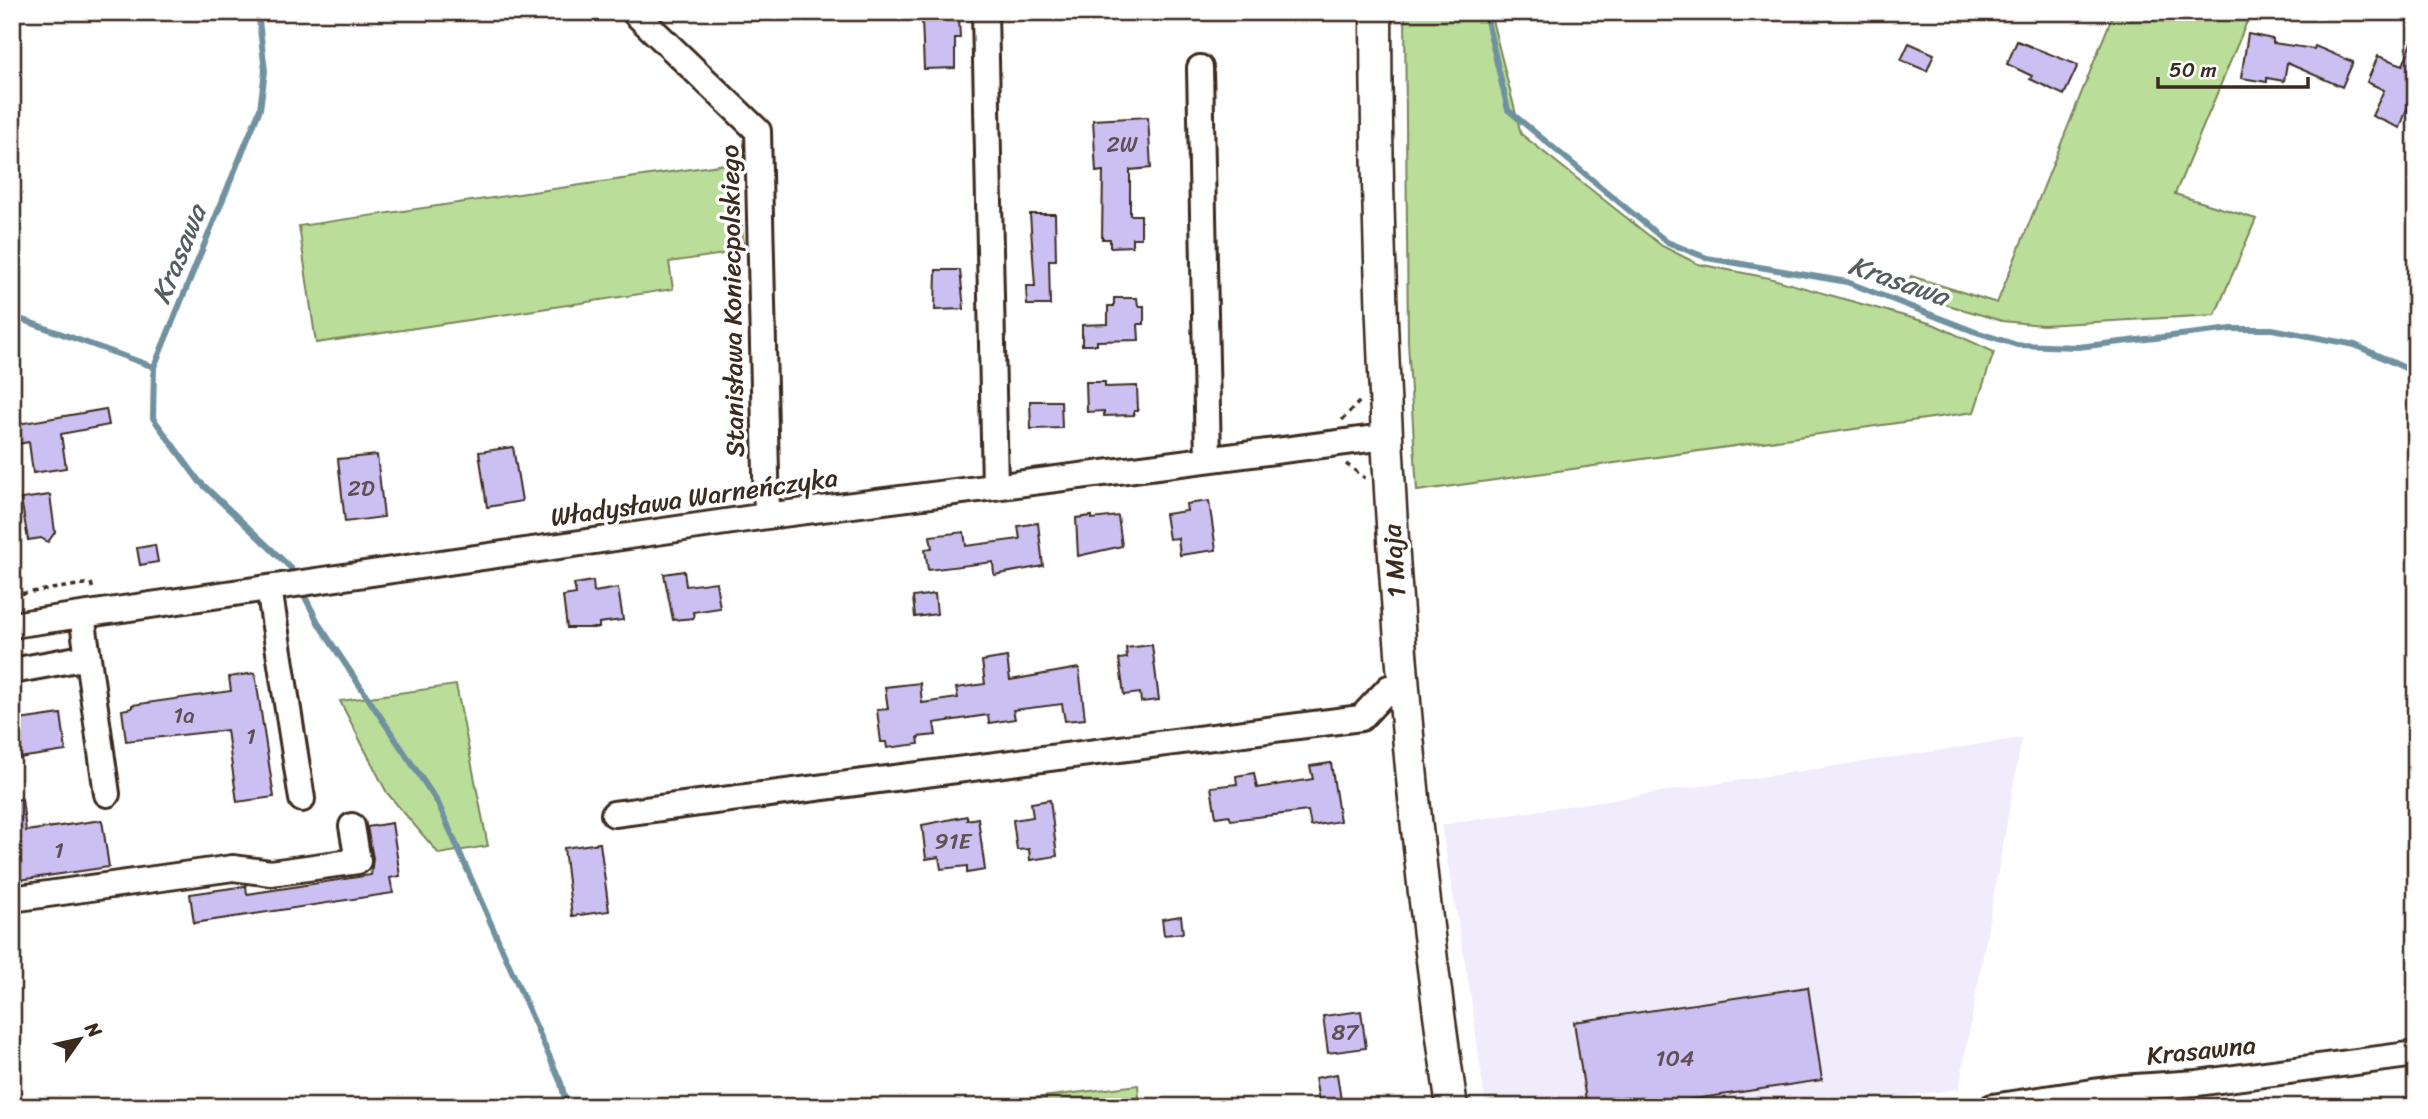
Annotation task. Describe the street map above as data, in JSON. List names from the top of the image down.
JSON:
{
  "streets": {
    "main road": ["1 Maja"],
    "street": ["Stanisława Koniecpolskiego", "Władysława Warneńczyka", "Krasawna"]
  },
  "crossings": [
    ["Stanisława Koniecpolskiego", "Władysława Warneńczyka"],
    ["Władysława Warneńczyka", "1 Maja"]
  ],
  "water": ["Krasawa"],
  "house_numbers": [
    "2W",
    "2D",
    "1a",
    "1",
    "91E",
    "1",
    "87",
    "104"
  ],
  "scale_bar": "50 m",
  "north": "top right"
}
